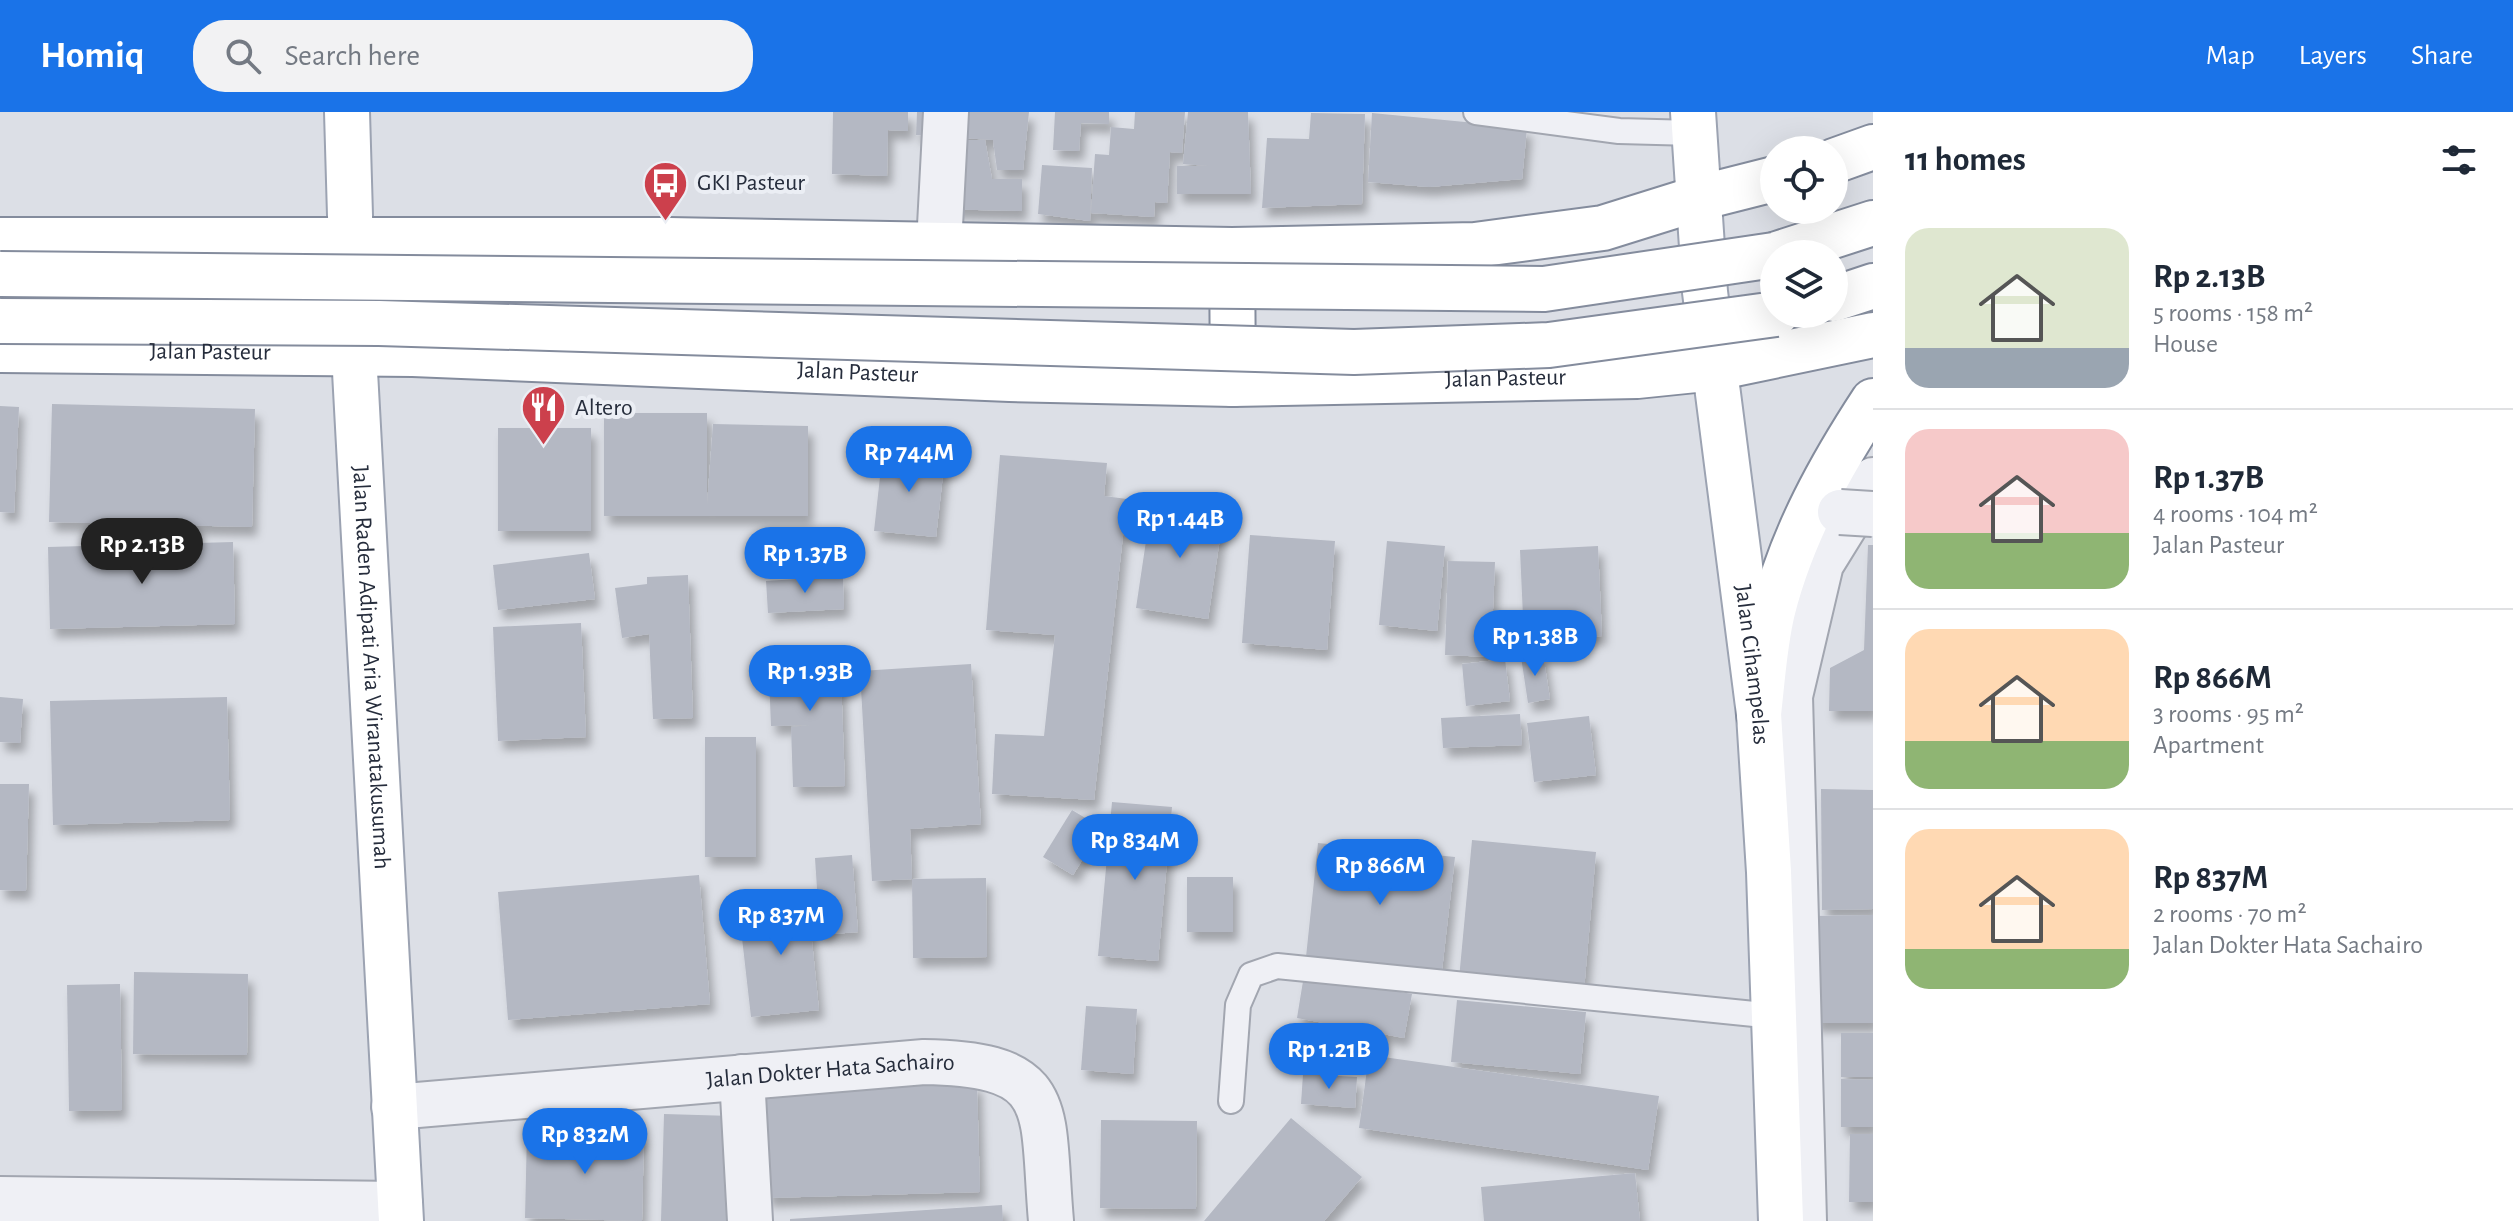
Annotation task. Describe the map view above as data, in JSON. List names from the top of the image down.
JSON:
{
  "streets": {
    "main road": ["Jalan Pasteur", "Jalan Cihampelas", "Jalan Raden Adipati Aria Wiranatakusumah"],
    "street": ["Jalan Dokter Hata Sachairo"]
  },
  "crossings": [
    ["Jalan Pasteur", "Jalan Cihampelas"],
    ["Jalan Pasteur", "Jalan Raden Adipati Aria Wiranatakusumah"],
    ["Jalan Raden Adipati Aria Wiranatakusumah", "Jalan Dokter Hata Sachairo"]
  ],
  "places": {
    "bus stop": ["GKI Pasteur"],
    "restaurant": ["Altero"]
  },
  "page": {
    "header": "Homiq",
    "search": "Search here",
    "nav": ["Map", "Layers", "Share"],
    "heading": "11 homes",
    "list": [
      {
        "name": "Rp 2.13B",
        "note": "5 rooms · 158 m² · House"
      },
      {
        "name": "Rp 1.37B",
        "note": "4 rooms · 104 m² · Jalan Pasteur"
      },
      {
        "name": "Rp 866M",
        "note": "3 rooms · 95 m² · Apartment"
      },
      {
        "name": "Rp 837M",
        "note": "2 rooms · 70 m² · Jalan Dokter Hata Sachairo"
      }
    ],
    "price": [
      "Rp 744M",
      "Rp 1.44B",
      "Rp 2.13B",
      "Rp 1.37B",
      "Rp 1.38B",
      "Rp 1.93B",
      "Rp 834M",
      "Rp 866M",
      "Rp 837M",
      "Rp 1.21B",
      "Rp 832M"
    ]
  }
}
